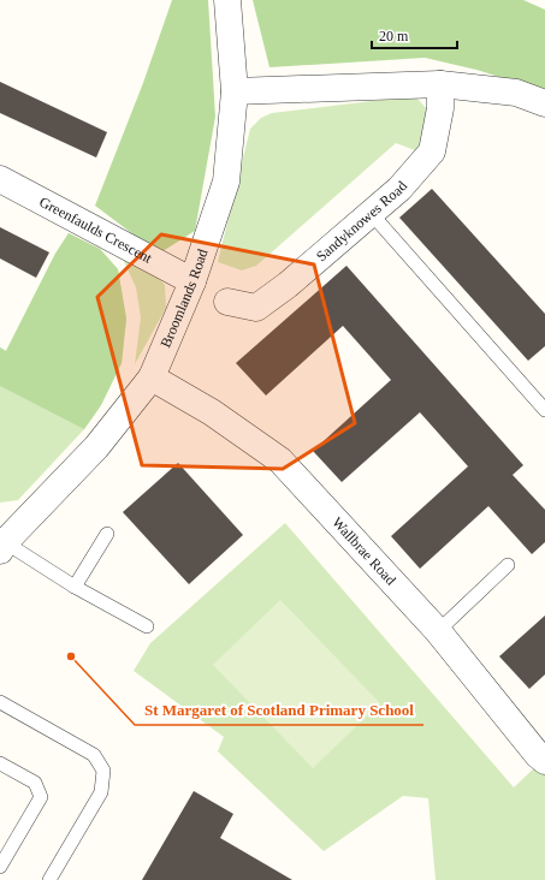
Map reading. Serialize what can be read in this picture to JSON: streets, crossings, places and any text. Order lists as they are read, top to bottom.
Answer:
{
  "streets": {
    "street": [
      "Sandyknowes Road",
      "Greenfaulds Crescent",
      "Broomlands Road",
      "Wallbrae Road"
    ]
  },
  "crossings": [
    ["Greenfaulds Crescent", "Broomlands Road"],
    ["Broomlands Road", "Wallbrae Road"]
  ],
  "places": ["St Margaret of Scotland Primary School"],
  "scale_bar": "20 m"
}
